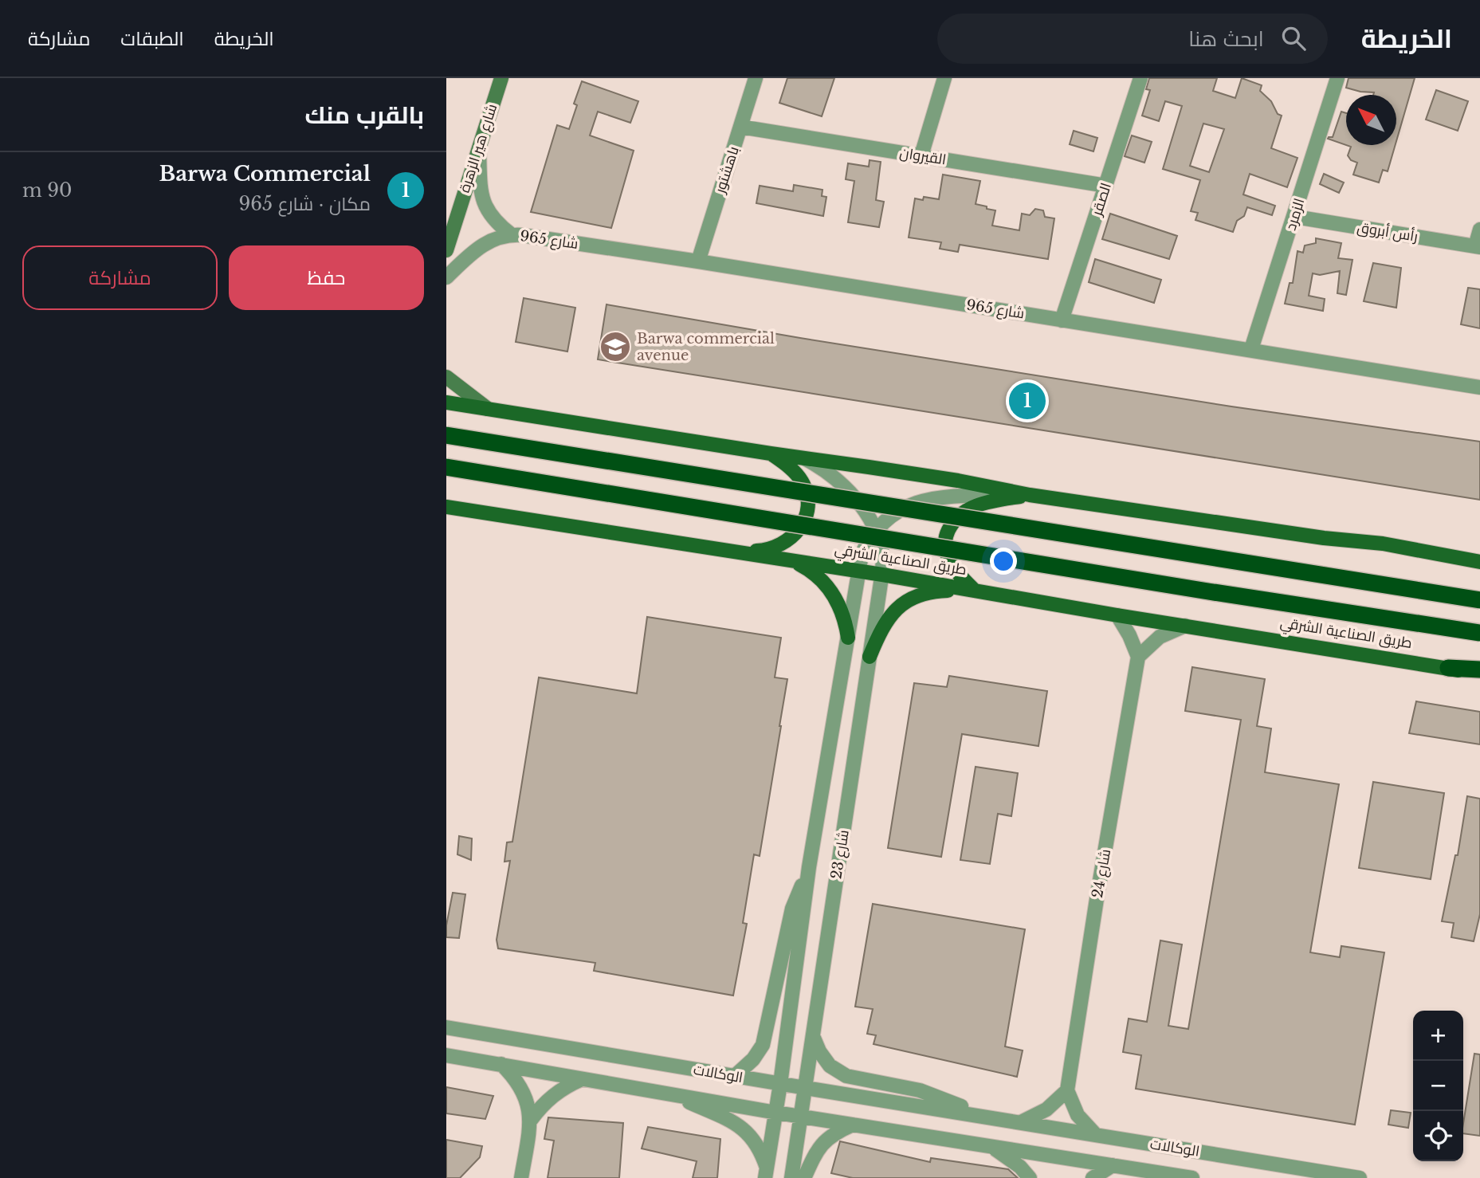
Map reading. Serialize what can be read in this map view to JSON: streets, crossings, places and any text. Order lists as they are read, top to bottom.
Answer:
{
  "streets": {
    "highway": ["طريق الصناعية الشرقي"],
    "street": [
      "شارع هير الزهرة",
      "القيروان",
      "باهشتور",
      "الصقر",
      "الزمرد",
      "رأس أبروق",
      "شارع 965",
      "شارع 23",
      "شارع 24",
      "الوكالات"
    ]
  },
  "crossings": [
    ["شارع هير الزهرة", "شارع 965"],
    ["القيروان", "باهشتور"],
    ["القيروان", "الصقر"],
    ["باهشتور", "شارع 965"],
    ["الصقر", "شارع 965"],
    ["الزمرد", "رأس أبروق"],
    ["الزمرد", "شارع 965"],
    ["طريق الصناعية الشرقي", "شارع 23"],
    ["شارع 23", "الوكالات"]
  ],
  "places": {
    "school or university": ["Barwa commercial avenue"]
  },
  "north": "top left",
  "page": {
    "header": "الخريطة",
    "search": "ابحث هنا",
    "nav": ["الخريطة", "الطبقات", "مشاركة"],
    "heading": "بالقرب منك",
    "list": [
      {
        "mark": "1",
        "name": "Barwa Commercial",
        "note": "مكان · شارع 965",
        "value": "90 m"
      }
    ],
    "buttons": ["حفظ", "مشاركة"],
    "pins": "1",
    "map_buttons": ["+", "−"]
  }
}
